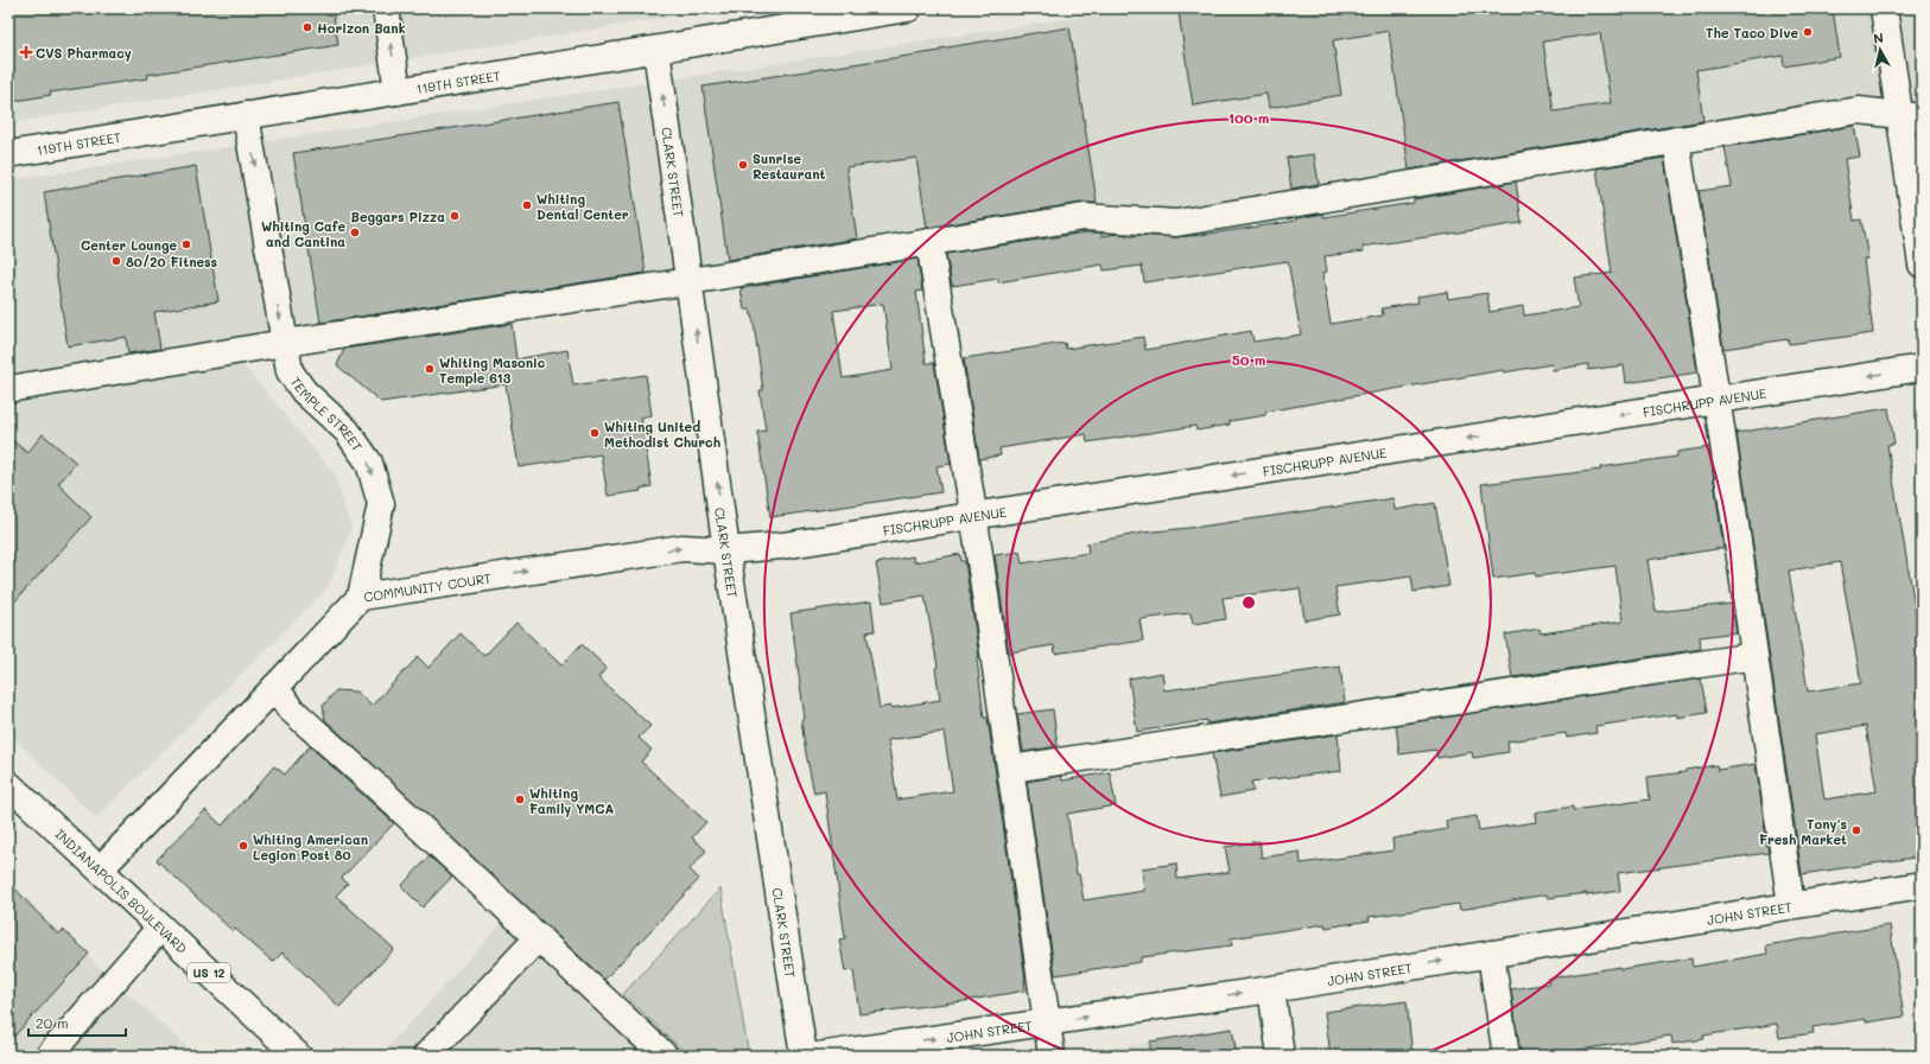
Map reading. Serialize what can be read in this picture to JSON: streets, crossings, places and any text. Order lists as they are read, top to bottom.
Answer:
{
  "streets": {
    "street": [
      "119TH STREET",
      "CLARK STREET",
      "FISCHRUPP AVENUE",
      "TEMPLE STREET",
      "COMMUNITY COURT",
      "INDIANAPOLIS BOULEVARD",
      "JOHN STREET",
      "US 12"
    ]
  },
  "crossings": [
    ["119TH STREET", "CLARK STREET"],
    ["119TH STREET", "TEMPLE STREET"],
    ["CLARK STREET", "FISCHRUPP AVENUE"],
    ["CLARK STREET", "COMMUNITY COURT"],
    ["FISCHRUPP AVENUE", "COMMUNITY COURT"],
    ["TEMPLE STREET", "COMMUNITY COURT"],
    ["COMMUNITY COURT", "INDIANAPOLIS BOULEVARD"]
  ],
  "one_way": [
    "CLARK STREET",
    "FISCHRUPP AVENUE",
    "TEMPLE STREET",
    "COMMUNITY COURT",
    "JOHN STREET"
  ],
  "places": {
    "other": [
      "Horizon Bank",
      "The Taco Dive",
      "Sunrise Restaurant",
      "Whiting Dental Center",
      "Beggars Pizza",
      "Whiting Cafe and Cantina",
      "Center Lounge",
      "80/20 Fitness",
      "Whiting Masonic Temple 613",
      "Whiting United Methodist Church",
      "Whiting Family YMCA",
      "Tony's Fresh Market",
      "Whiting American Legion Post 80"
    ],
    "health": ["CVS Pharmacy"]
  },
  "scale_bar": "20 m",
  "north": "top",
  "rings": ["100 m", "50 m"]
}
